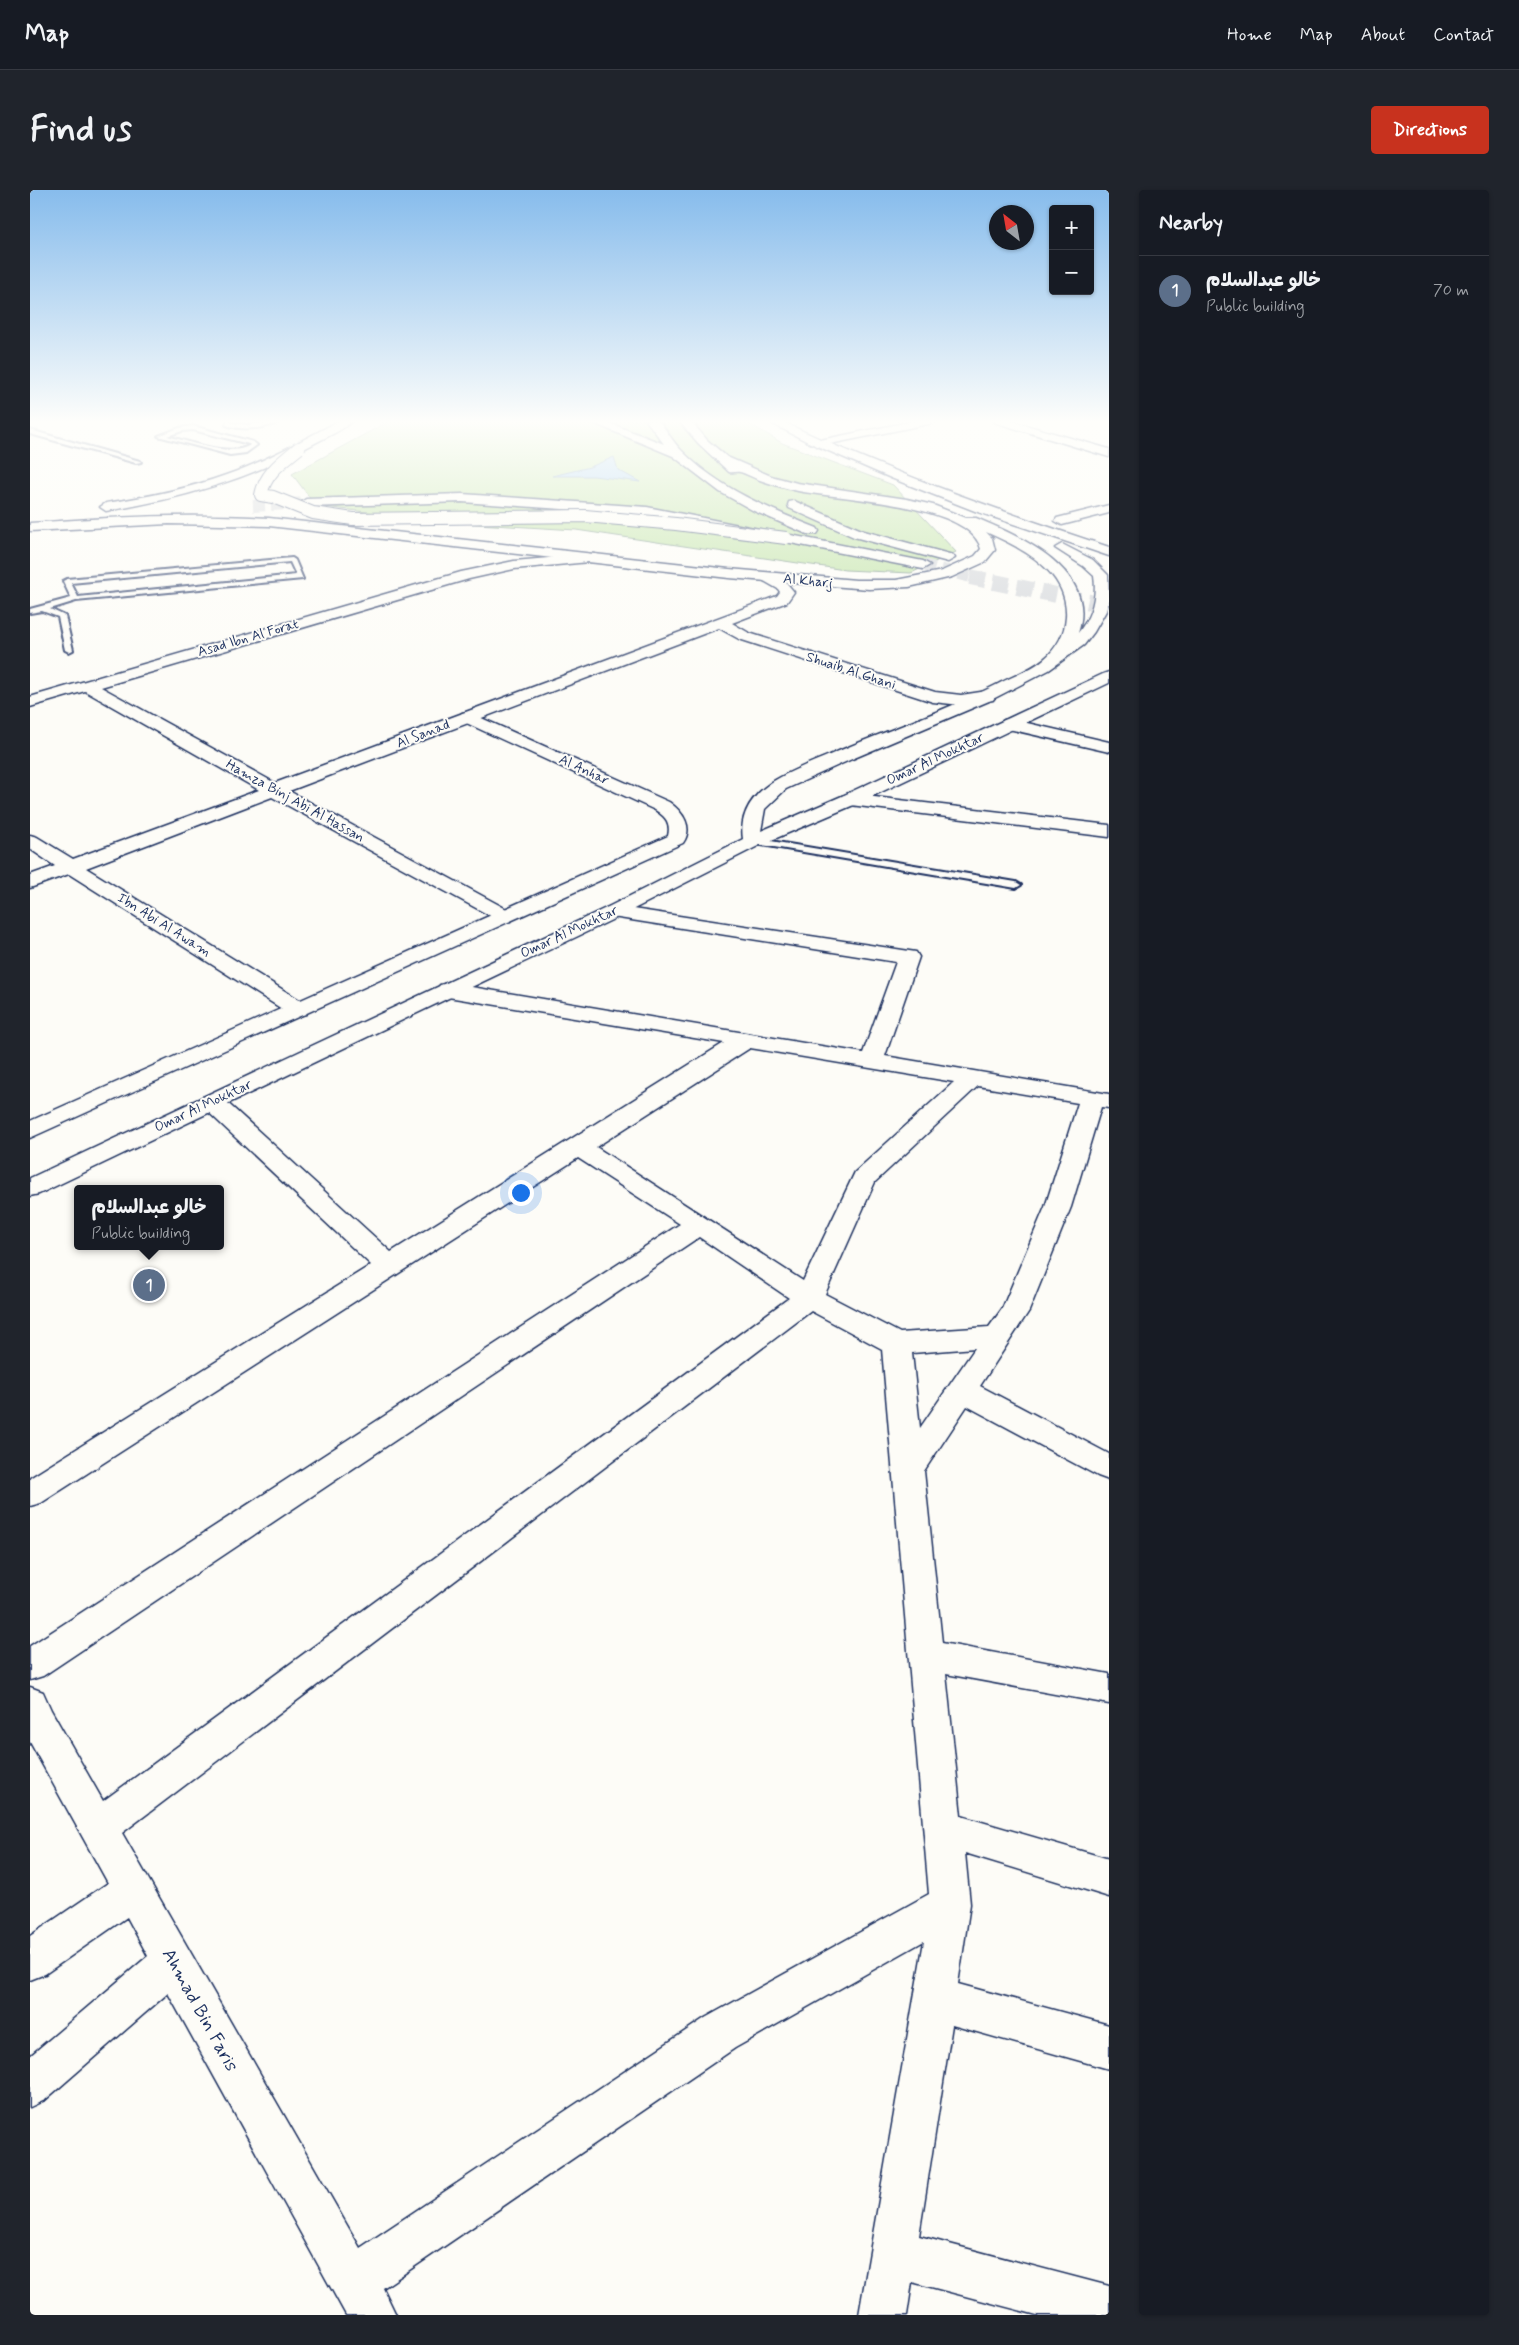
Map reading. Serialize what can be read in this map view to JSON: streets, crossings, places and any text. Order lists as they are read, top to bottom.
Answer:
{
  "streets": {
    "street": [
      "Al Kharj",
      "Asad Ibn Al Forat",
      "Shuaib Al Ghani",
      "Al Sanad",
      "Omar Al Mokhtar",
      "Al Anhar",
      "Hamza Binj Abi Al Hassan",
      "Ibn Abi Al Awam",
      "Ahmad Bin Faris"
    ]
  },
  "crossings": [
    ["Al Kharj", "Asad Ibn Al Forat"],
    ["Al Kharj", "Al Sanad"],
    ["Asad Ibn Al Forat", "Hamza Binj Abi Al Hassan"],
    ["Shuaib Al Ghani", "Al Sanad"],
    ["Al Sanad", "Al Anhar"],
    ["Al Sanad", "Hamza Binj Abi Al Hassan"],
    ["Al Sanad", "Ibn Abi Al Awam"],
    ["Al Anhar", "Hamza Binj Abi Al Hassan"]
  ],
  "north": "top left",
  "page": {
    "header": "Map",
    "nav": [
      "Home",
      "Map",
      "About",
      "Contact"
    ],
    "buttons": "Directions",
    "title": "Find us",
    "heading": "Nearby",
    "map_buttons": ["+", "−"],
    "list": [
      {
        "mark": "1",
        "name": "خالو عبدالسلام",
        "note": "Public building",
        "value": "70 m"
      }
    ],
    "popup": ["خالو عبدالسلام", "Public building"],
    "pins": "1"
  }
}
